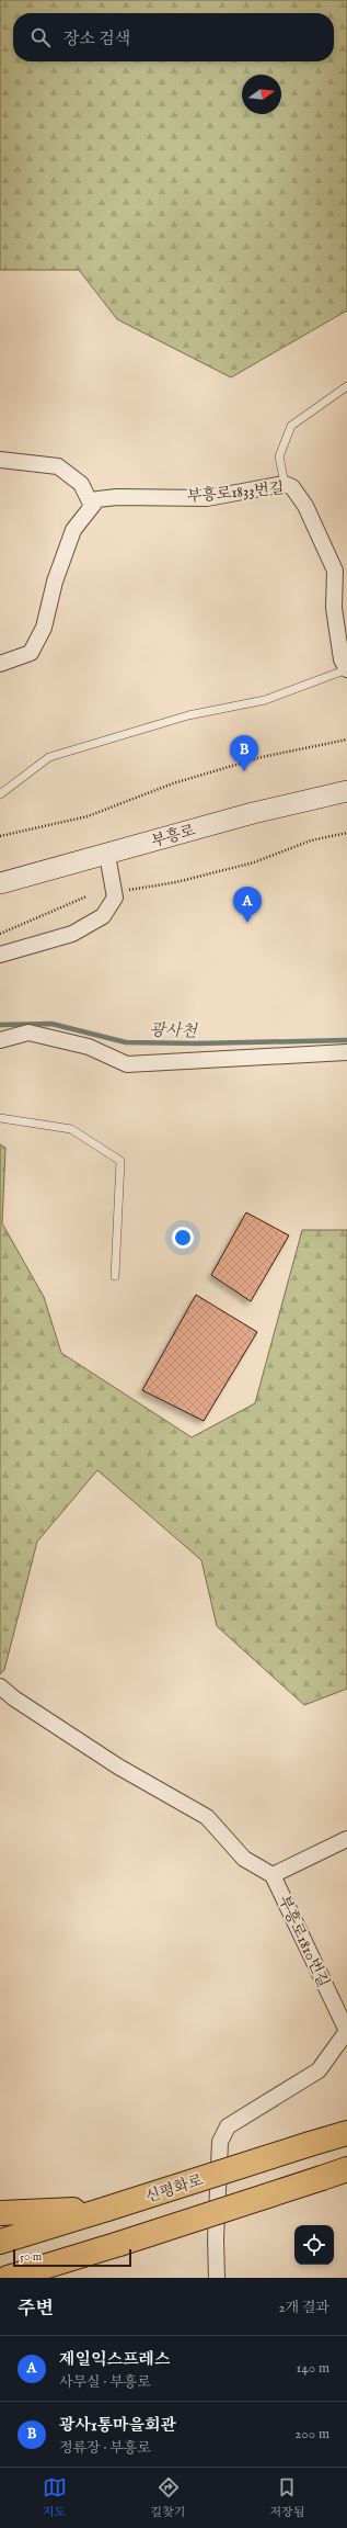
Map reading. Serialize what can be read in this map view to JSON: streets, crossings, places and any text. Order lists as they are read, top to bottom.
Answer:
{
  "streets": {
    "highway": ["신평화로"],
    "main road": ["부흥로"],
    "street": ["부흥로1833번길", "부흥로1810번길"]
  },
  "water": ["광사천"],
  "scale_bar": "50 m",
  "north": "right",
  "page": {
    "search": "장소 검색",
    "pins": ["B", "A"],
    "scale": "50 m",
    "heading": ["주변", "2개 결과"],
    "list": [
      {
        "mark": "A",
        "name": "제일익스프레스",
        "note": "사무실 · 부흥로",
        "value": "140 m"
      },
      {
        "mark": "B",
        "name": "광사1통마을회관",
        "note": "정류장 · 부흥로",
        "value": "200 m"
      }
    ],
    "nav": ["지도", "길찾기", "저장됨"]
  }
}
